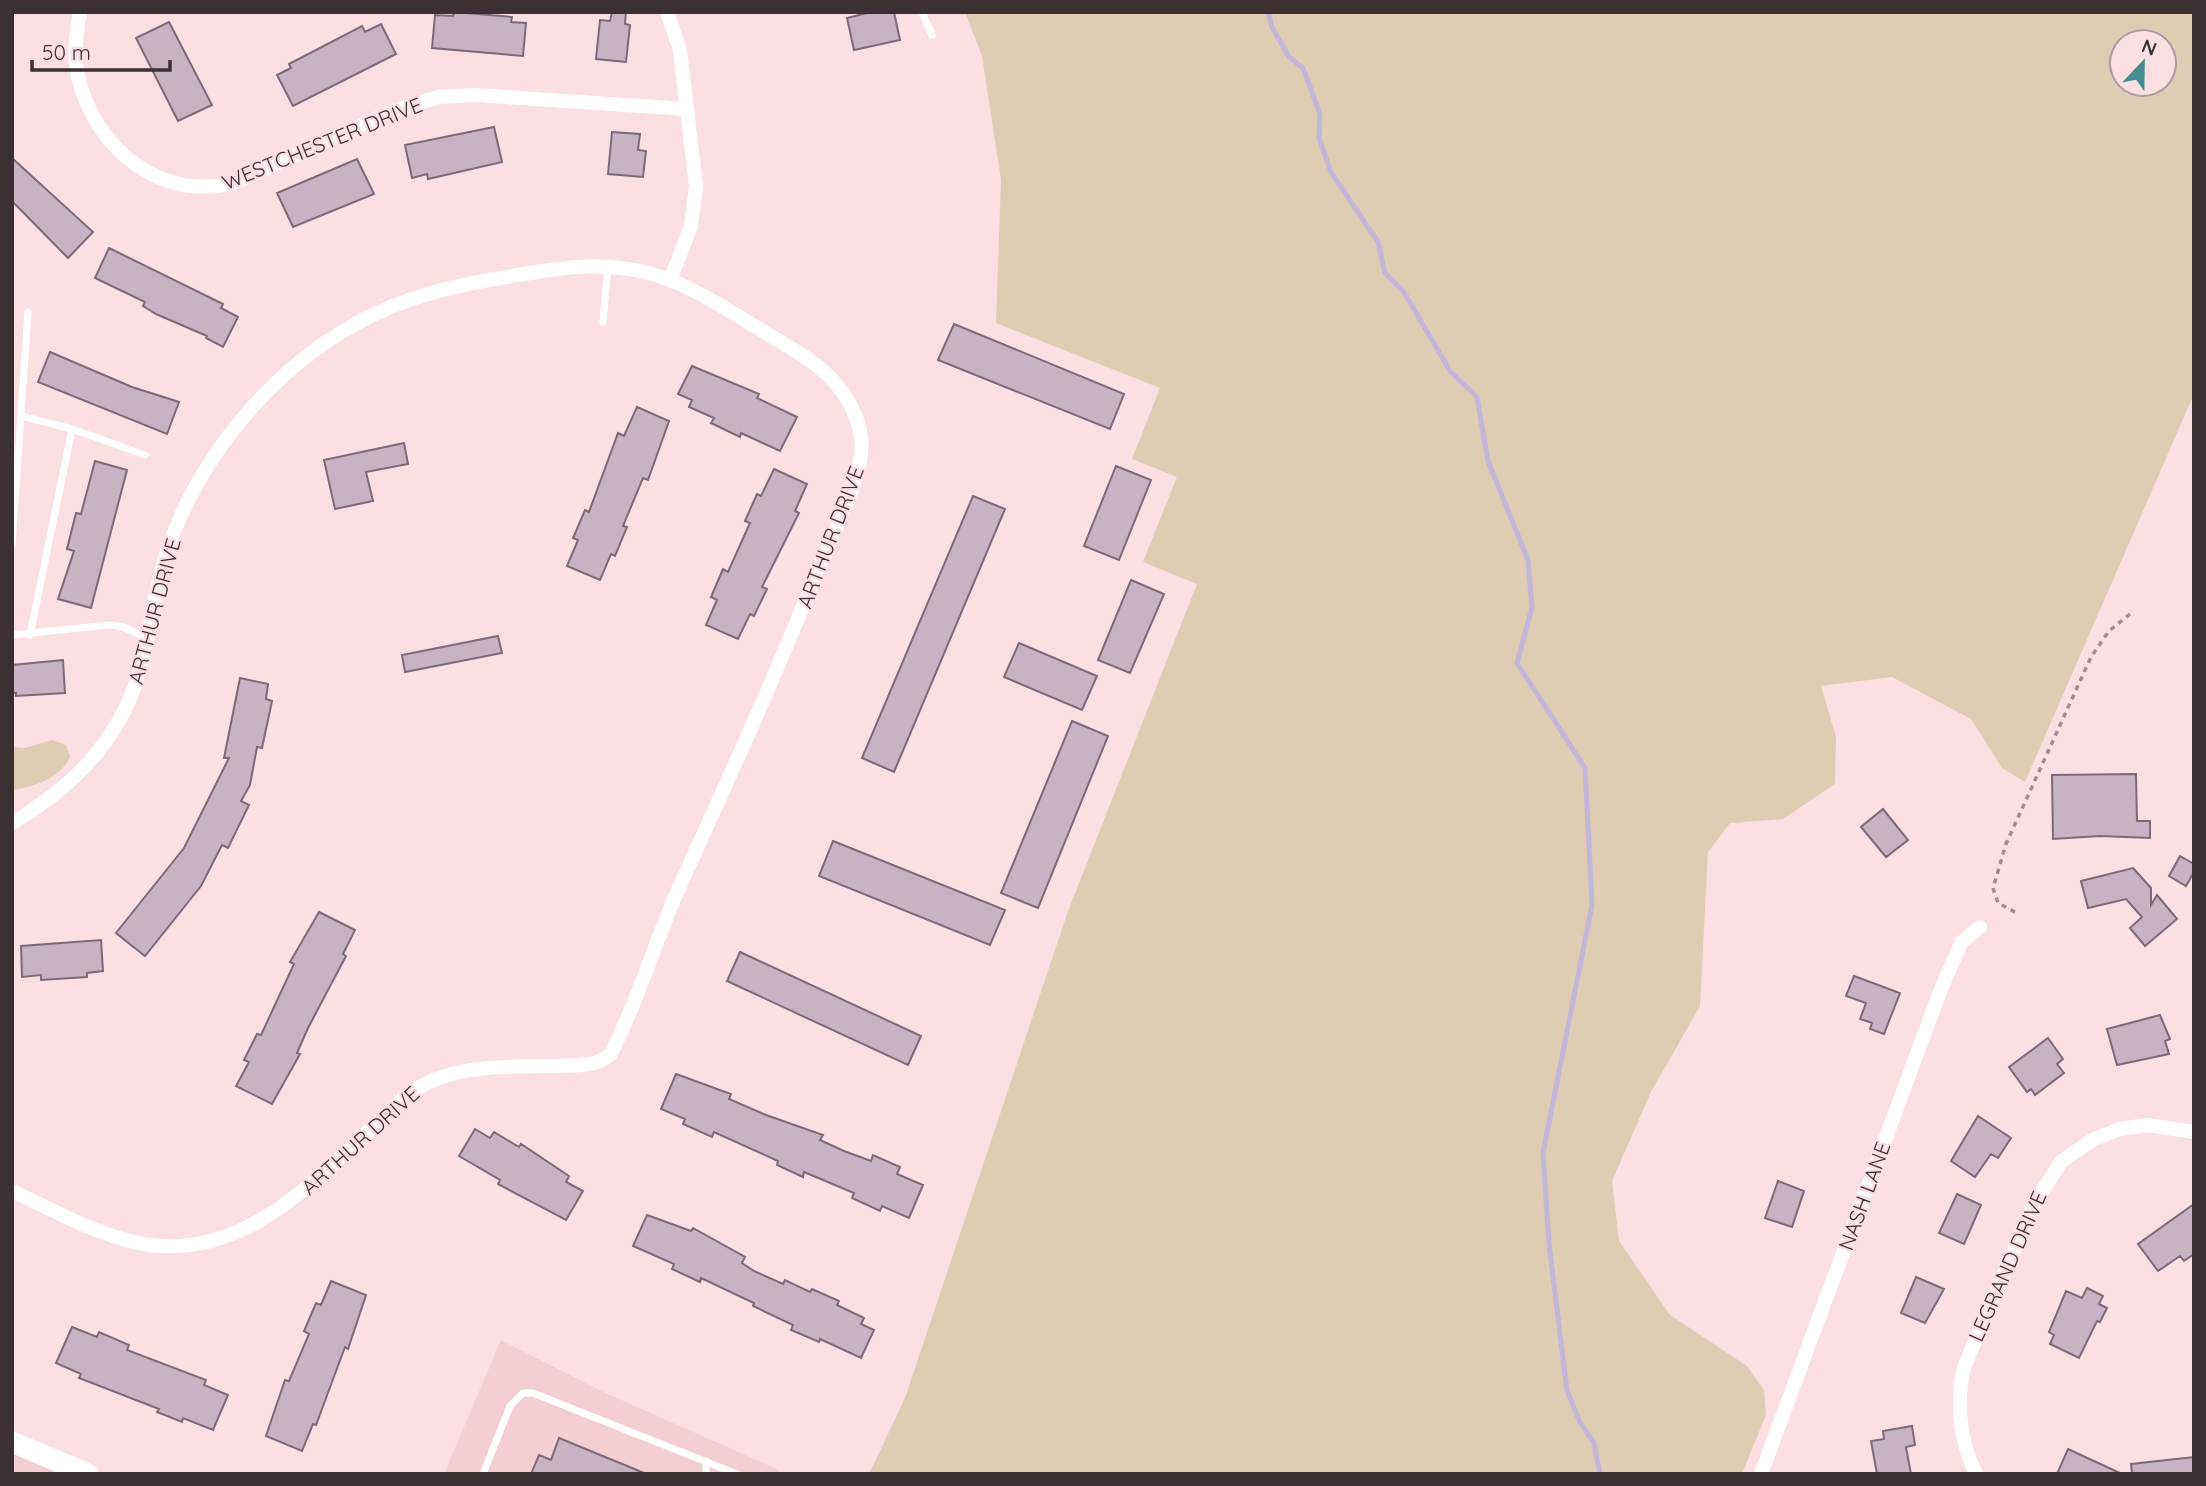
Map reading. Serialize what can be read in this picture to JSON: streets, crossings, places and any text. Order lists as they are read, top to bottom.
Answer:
{
  "streets": {
    "street": [
      "WESTCHESTER DRIVE",
      "ARTHUR DRIVE",
      "NASH LANE",
      "LEGRAND DRIVE"
    ]
  },
  "scale_bar": "50 m",
  "north": "top"
}
